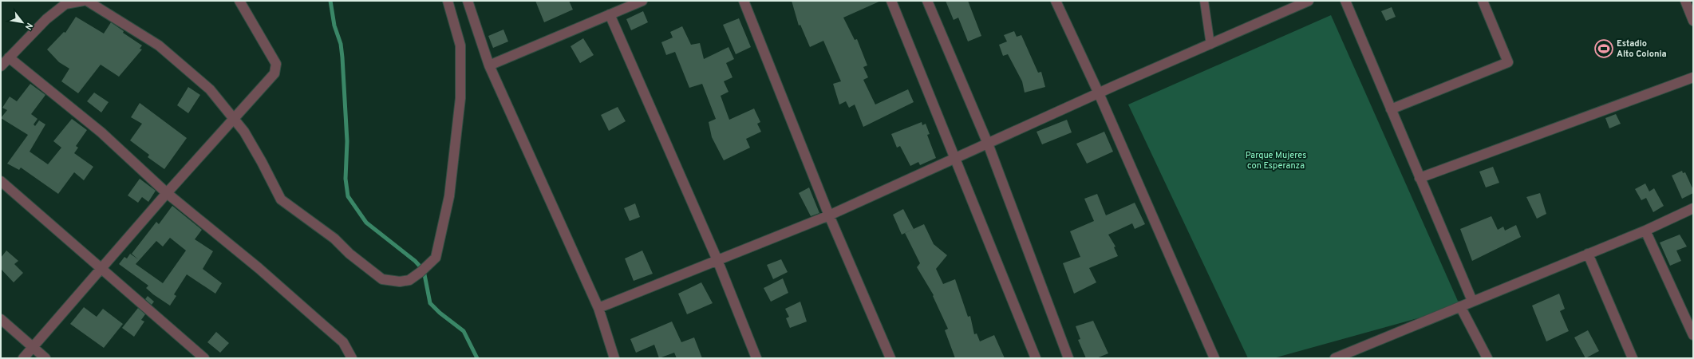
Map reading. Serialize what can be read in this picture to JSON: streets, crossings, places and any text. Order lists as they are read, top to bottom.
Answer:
{
  "parks": ["Parque Mujeres con Esperanza"],
  "places": {
    "sports": ["Estadio Alto Colonia"]
  },
  "north": "bottom right"
}
